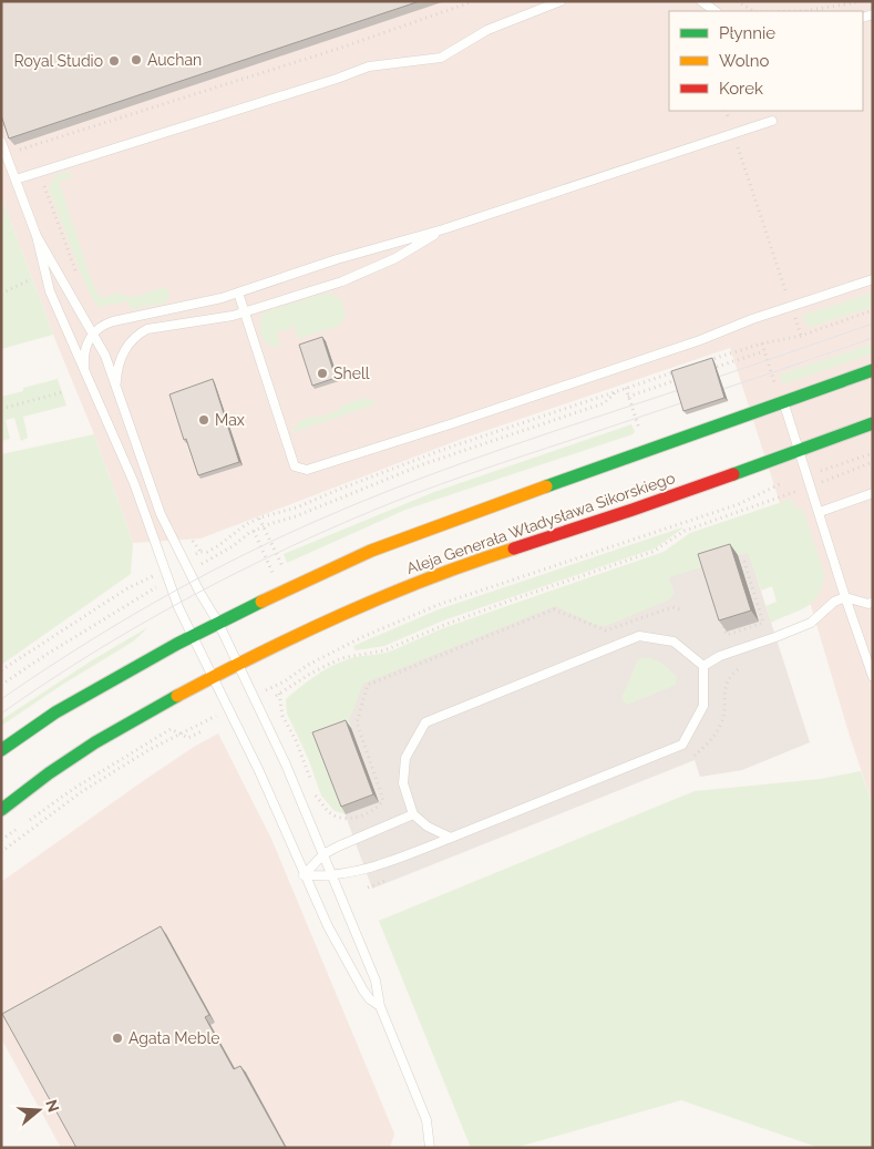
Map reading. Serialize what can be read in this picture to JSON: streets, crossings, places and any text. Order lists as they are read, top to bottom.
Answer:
{
  "streets": {
    "main road": ["Aleja Generała Władysława Sikorskiego"]
  },
  "places": [
    "Auchan",
    "Royal Studio",
    "Shell",
    "Max",
    "Agata Meble"
  ],
  "legend": ["Płynnie", "Wolno", "Korek"],
  "north": "right"
}
